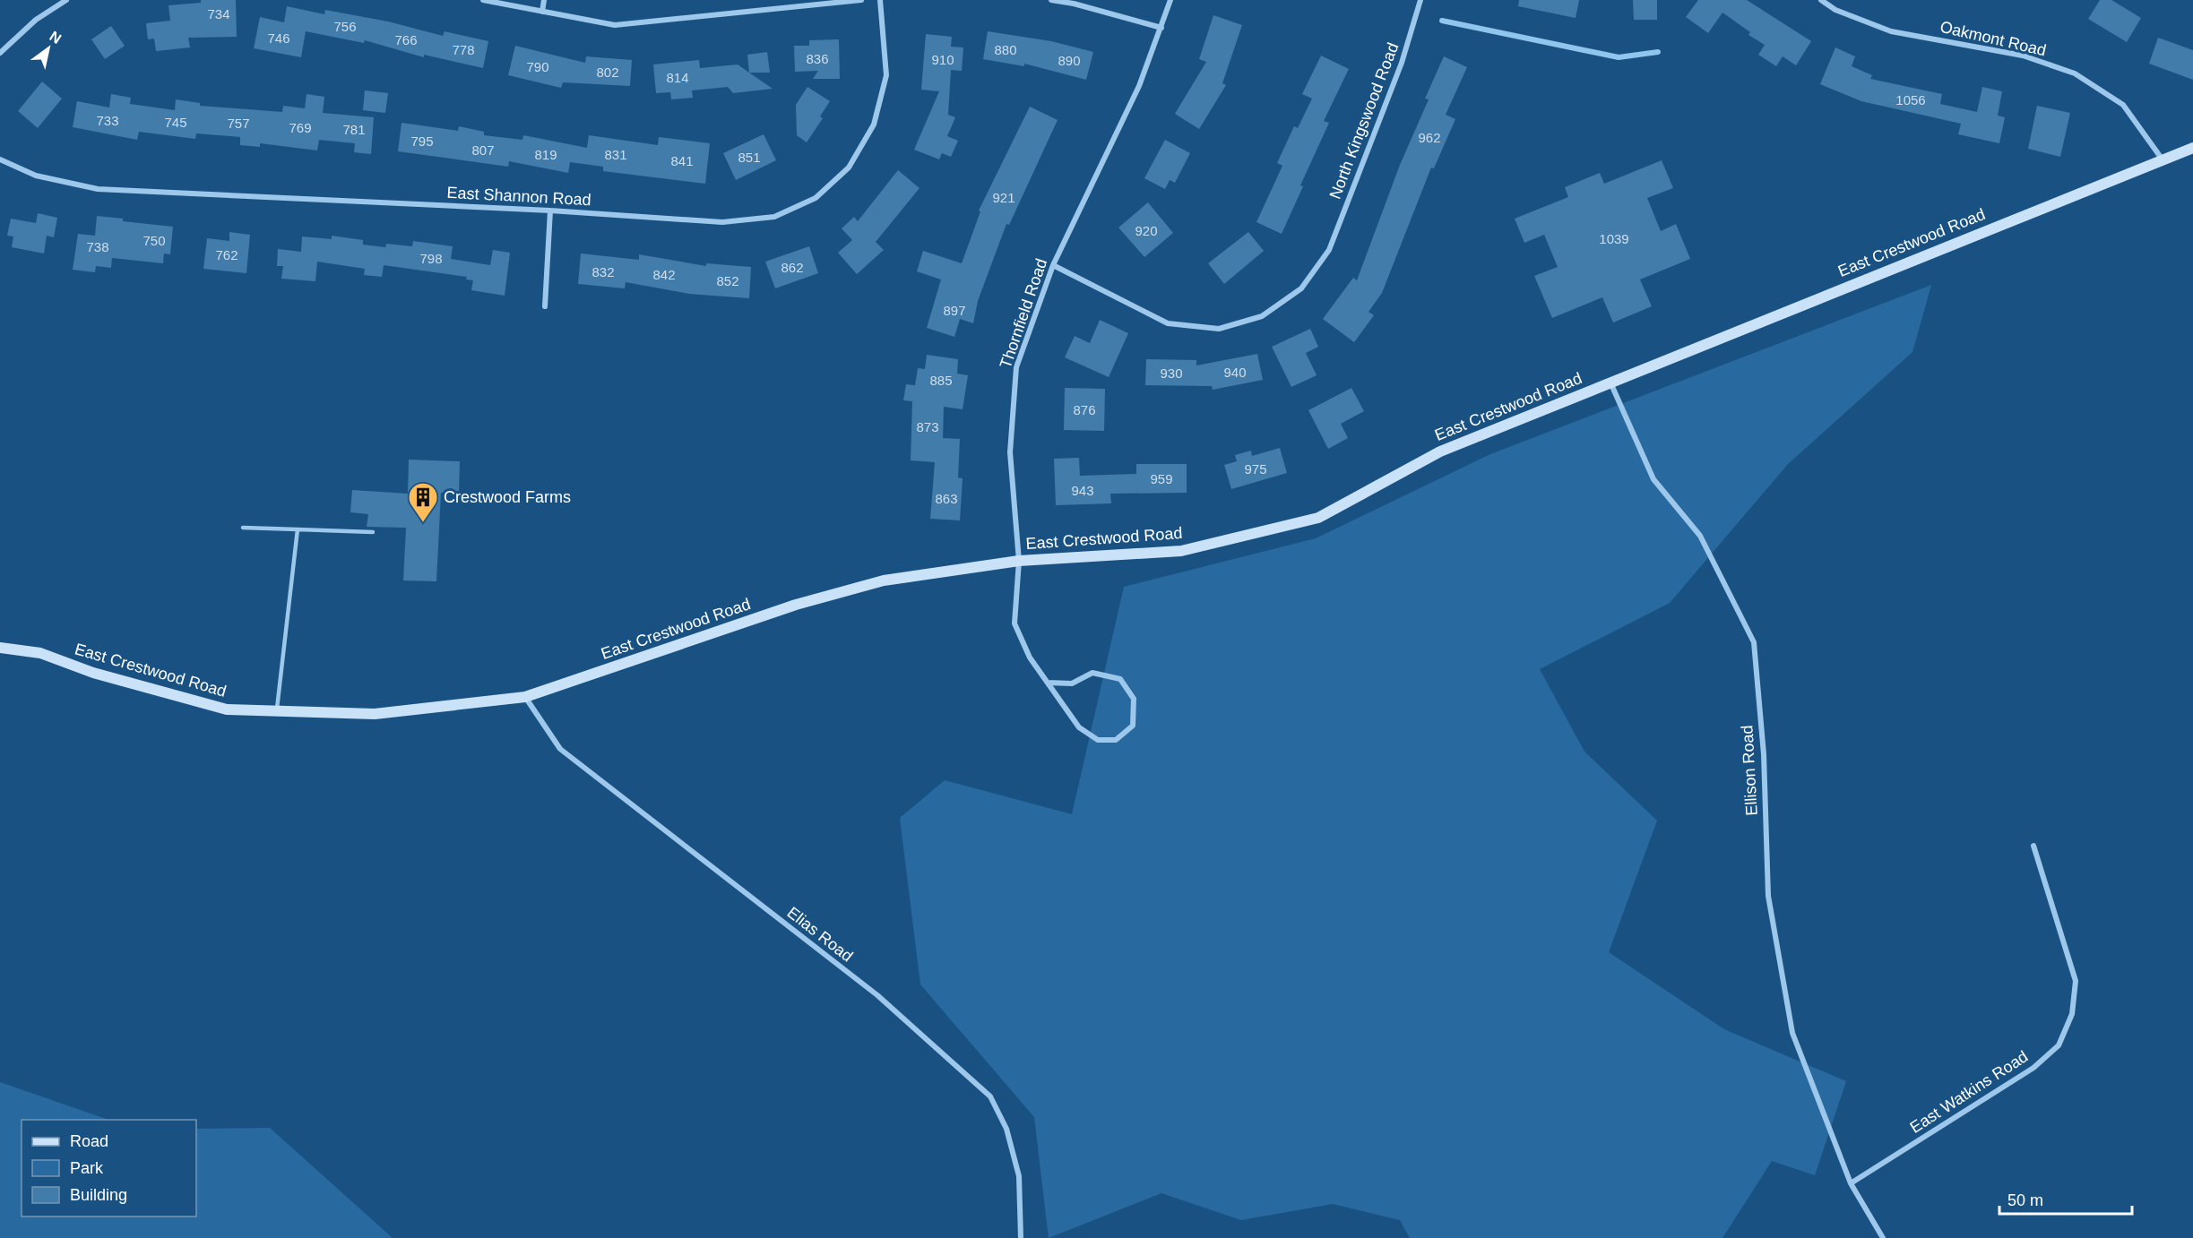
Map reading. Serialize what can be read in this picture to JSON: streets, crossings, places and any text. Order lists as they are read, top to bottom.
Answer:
{
  "streets": {
    "street": [
      "Oakmont Road",
      "North Kingswood Road",
      "East Shannon Road",
      "East Crestwood Road",
      "Thornfield Road",
      "Ellison Road",
      "Elias Road",
      "East Watkins Road"
    ]
  },
  "crossings": [
    ["Oakmont Road", "East Crestwood Road"],
    ["North Kingswood Road", "Thornfield Road"],
    ["East Crestwood Road", "Thornfield Road"],
    ["East Crestwood Road", "Ellison Road"],
    ["East Crestwood Road", "Elias Road"],
    ["Ellison Road", "East Watkins Road"]
  ],
  "places": {
    "building": ["Crestwood Farms"]
  },
  "house_numbers": [
    "734",
    "756",
    "746",
    "766",
    "778",
    "880",
    "836",
    "910",
    "890",
    "790",
    "802",
    "814",
    "1056",
    "733",
    "745",
    "757",
    "769",
    "781",
    "962",
    "795",
    "807",
    "819",
    "831",
    "851",
    "841",
    "921",
    "920",
    "1039",
    "750",
    "738",
    "762",
    "798",
    "862",
    "832",
    "842",
    "852",
    "897",
    "940",
    "930",
    "885",
    "876",
    "873",
    "975",
    "959",
    "943",
    "863"
  ],
  "legend": ["Road", "Park", "Building"],
  "scale_bar": "50 m",
  "north": "top right"
}
